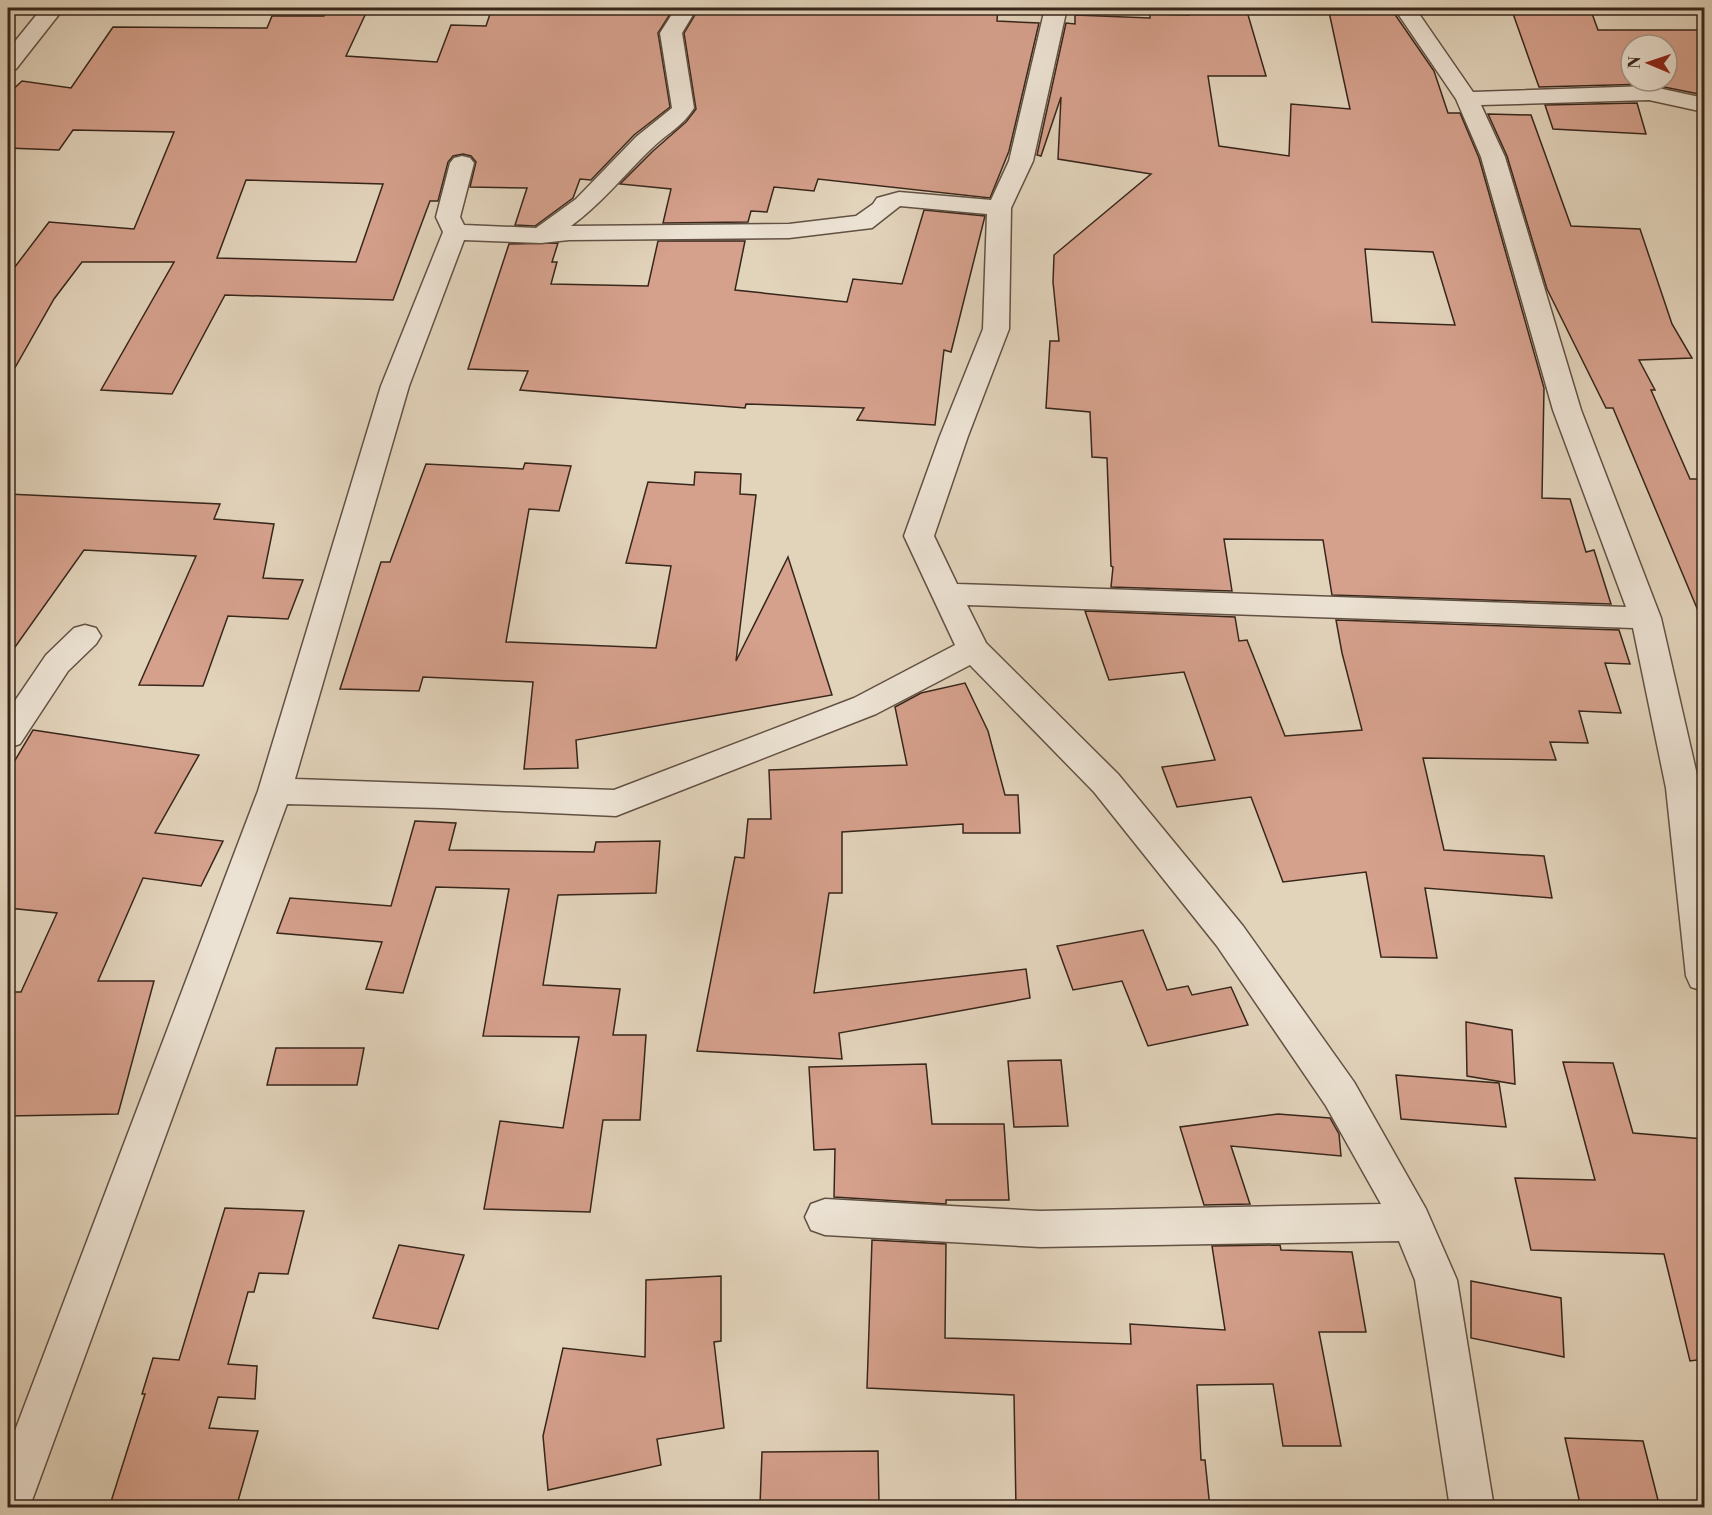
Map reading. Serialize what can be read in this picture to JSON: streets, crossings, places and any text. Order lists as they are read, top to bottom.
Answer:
{
  "north": "left"
}
